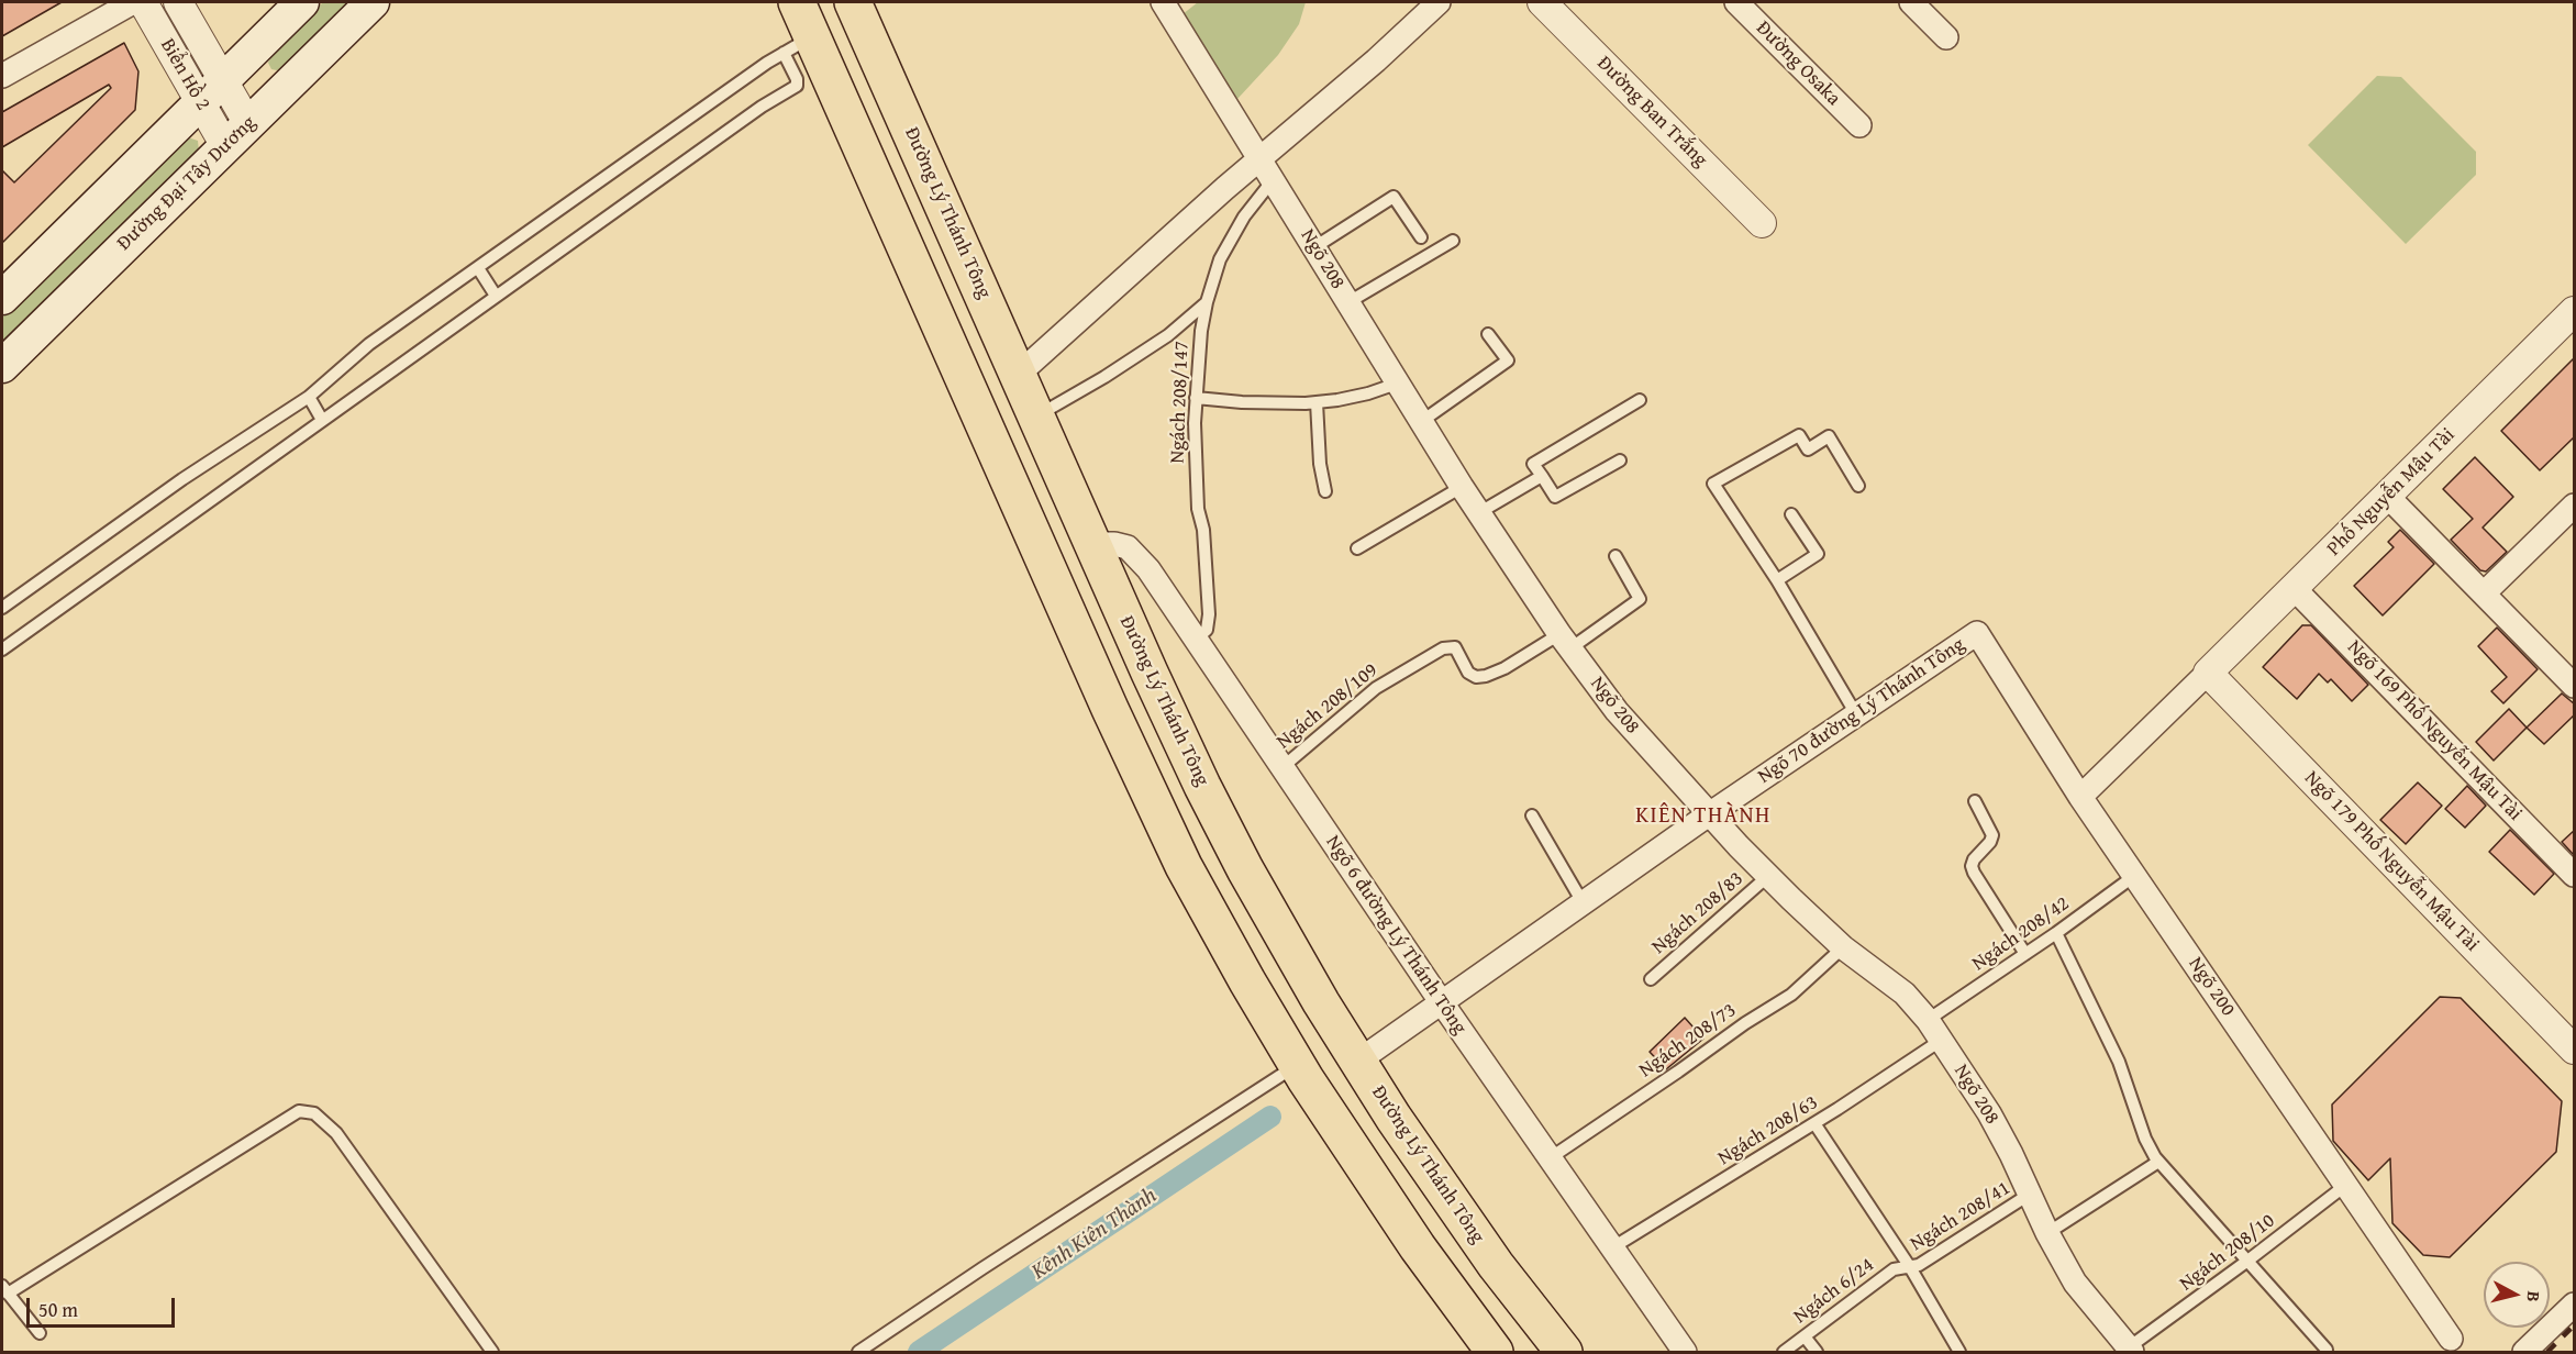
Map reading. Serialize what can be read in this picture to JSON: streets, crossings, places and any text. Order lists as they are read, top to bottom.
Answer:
{
  "streets": {
    "main road": ["Đường Đại Tây Dương", "Đường Lý Thánh Tông"],
    "street": [
      "Đường Osaka",
      "Biển Hồ 2",
      "Đường Ban Trắng",
      "Ngõ 208",
      "Phố Nguyễn Mậu Tài",
      "Ngõ 70 đường Lý Thánh Tông",
      "Ngõ 169 Phố Nguyễn Mậu Tài",
      "Ngõ 179 Phố Nguyễn Mậu Tài",
      "Ngõ 6 đường Lý Thánh Tông",
      "Ngõ 200"
    ],
    "lane": [
      "Ngách 208/147",
      "Ngách 208/109",
      "Ngách 208/83",
      "Ngách 208/42",
      "Ngách 208/73",
      "Ngách 208/63",
      "Ngách 208/41",
      "Ngách 208/10",
      "Ngách 6/24"
    ]
  },
  "crossings": [
    ["Biển Hồ 2", "Đường Đại Tây Dương"],
    ["Đường Lý Thánh Tông", "Ngõ 70 đường Lý Thánh Tông"],
    ["Đường Lý Thánh Tông", "Ngõ 6 đường Lý Thánh Tông"],
    ["Ngõ 208", "Ngách 208/147"],
    ["Ngõ 208", "Ngách 208/109"],
    ["Ngõ 208", "Ngõ 70 đường Lý Thánh Tông"],
    ["Ngõ 208", "Ngách 208/83"],
    ["Ngõ 208", "Ngách 208/42"],
    ["Ngõ 208", "Ngách 208/73"],
    ["Ngõ 208", "Ngách 208/63"],
    ["Ngõ 208", "Ngách 208/41"],
    ["Ngõ 208", "Ngách 208/10"],
    ["Ngách 208/147", "Ngõ 6 đường Lý Thánh Tông"],
    ["Phố Nguyễn Mậu Tài", "Ngõ 169 Phố Nguyễn Mậu Tài"],
    ["Phố Nguyễn Mậu Tài", "Ngõ 179 Phố Nguyễn Mậu Tài"],
    ["Ngách 208/109", "Ngõ 6 đường Lý Thánh Tông"],
    ["Ngõ 70 đường Lý Thánh Tông", "Ngõ 6 đường Lý Thánh Tông"],
    ["Ngõ 70 đường Lý Thánh Tông", "Ngõ 200"],
    ["Ngách 208/42", "Ngõ 200"],
    ["Ngõ 6 đường Lý Thánh Tông", "Ngách 208/73"],
    ["Ngõ 6 đường Lý Thánh Tông", "Ngách 208/63"],
    ["Ngõ 200", "Ngách 208/10"],
    ["Ngách 208/41", "Ngách 6/24"]
  ],
  "districts": ["KIÊN THÀNH"],
  "water": ["Kênh Kiên Thành"],
  "scale_bar": "50 m",
  "north": "right"
}
